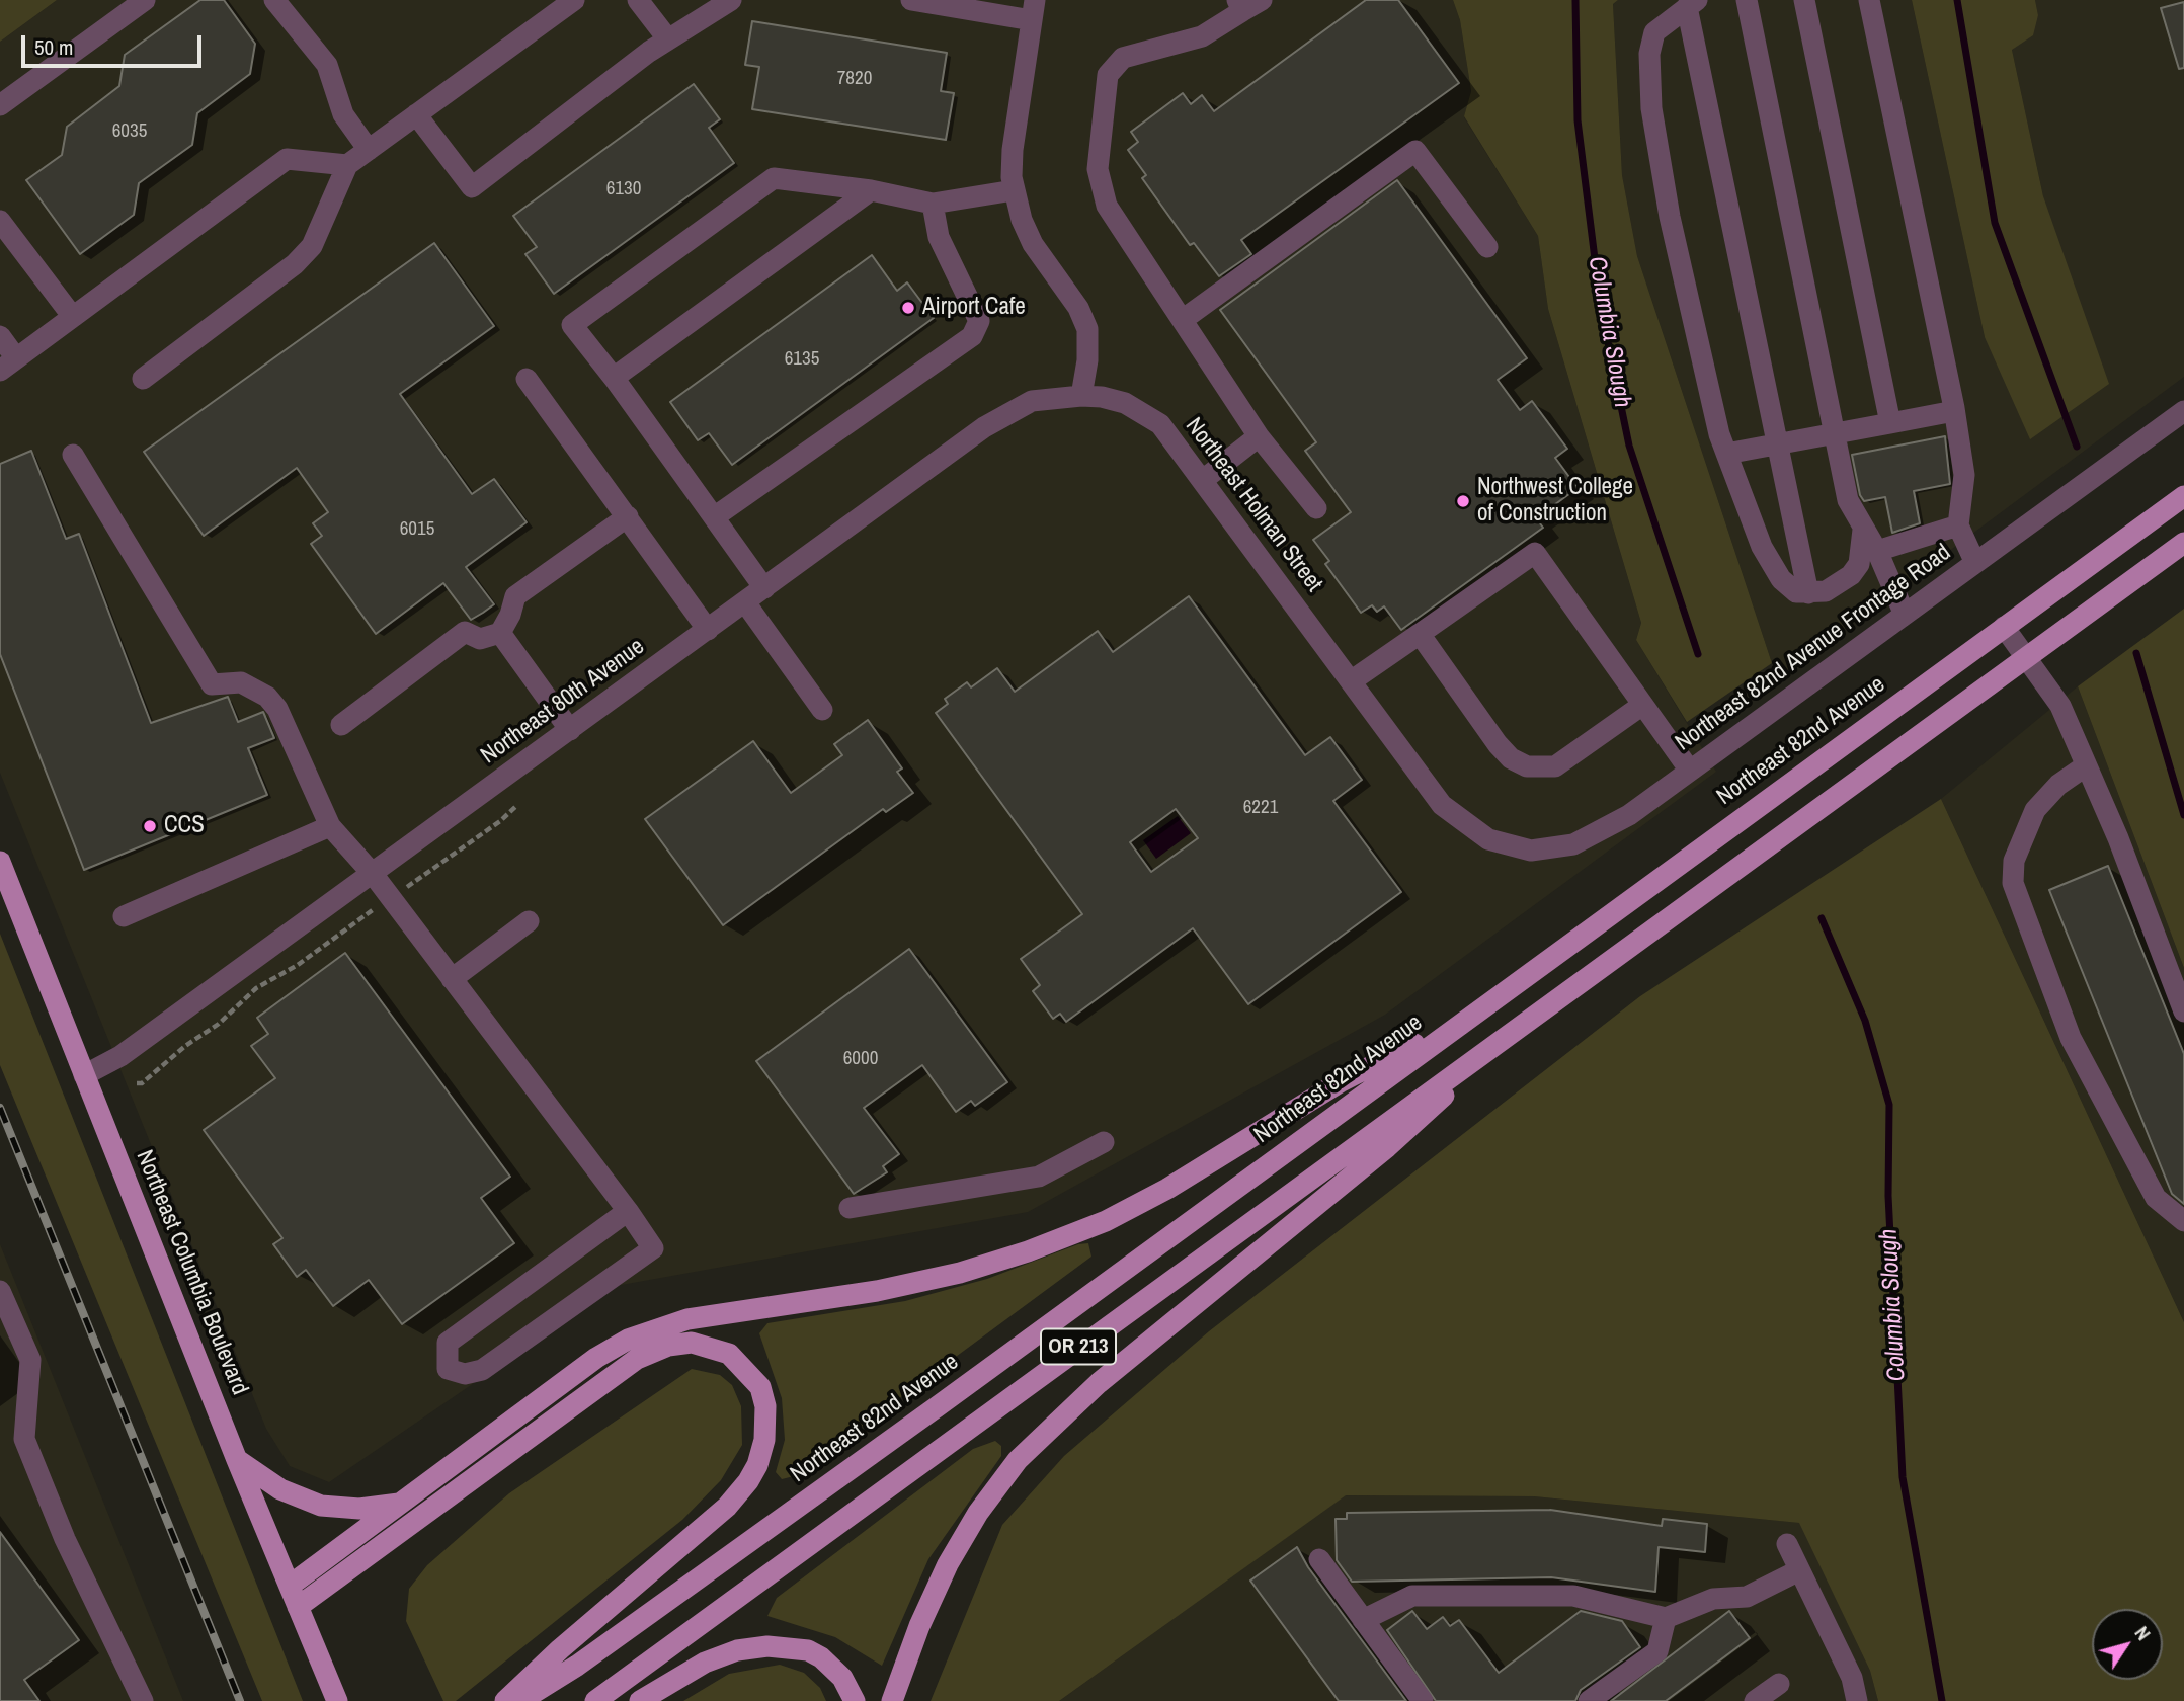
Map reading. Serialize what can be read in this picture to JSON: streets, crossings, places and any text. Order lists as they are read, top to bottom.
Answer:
{
  "streets": {
    "main road": ["Northeast 82nd Avenue", "Northeast Columbia Boulevard", "OR 213"],
    "street": ["Northeast Holman Street", "Northeast 82nd Avenue Frontage Road", "Northeast 80th Avenue"]
  },
  "crossings": [
    ["Northeast Holman Street", "Northeast 82nd Avenue Frontage Road"],
    ["Northeast Holman Street", "Northeast 80th Avenue"],
    ["Northeast 80th Avenue", "Northeast Columbia Boulevard"]
  ],
  "water": ["Columbia Slough"],
  "places": ["Airport Cafe", "Northwest College of Construction", "CCS"],
  "house_numbers": [
    "7820",
    "6035",
    "6130",
    "6135",
    "6015",
    "6221",
    "6000"
  ],
  "scale_bar": "50 m",
  "north": "top right"
}
